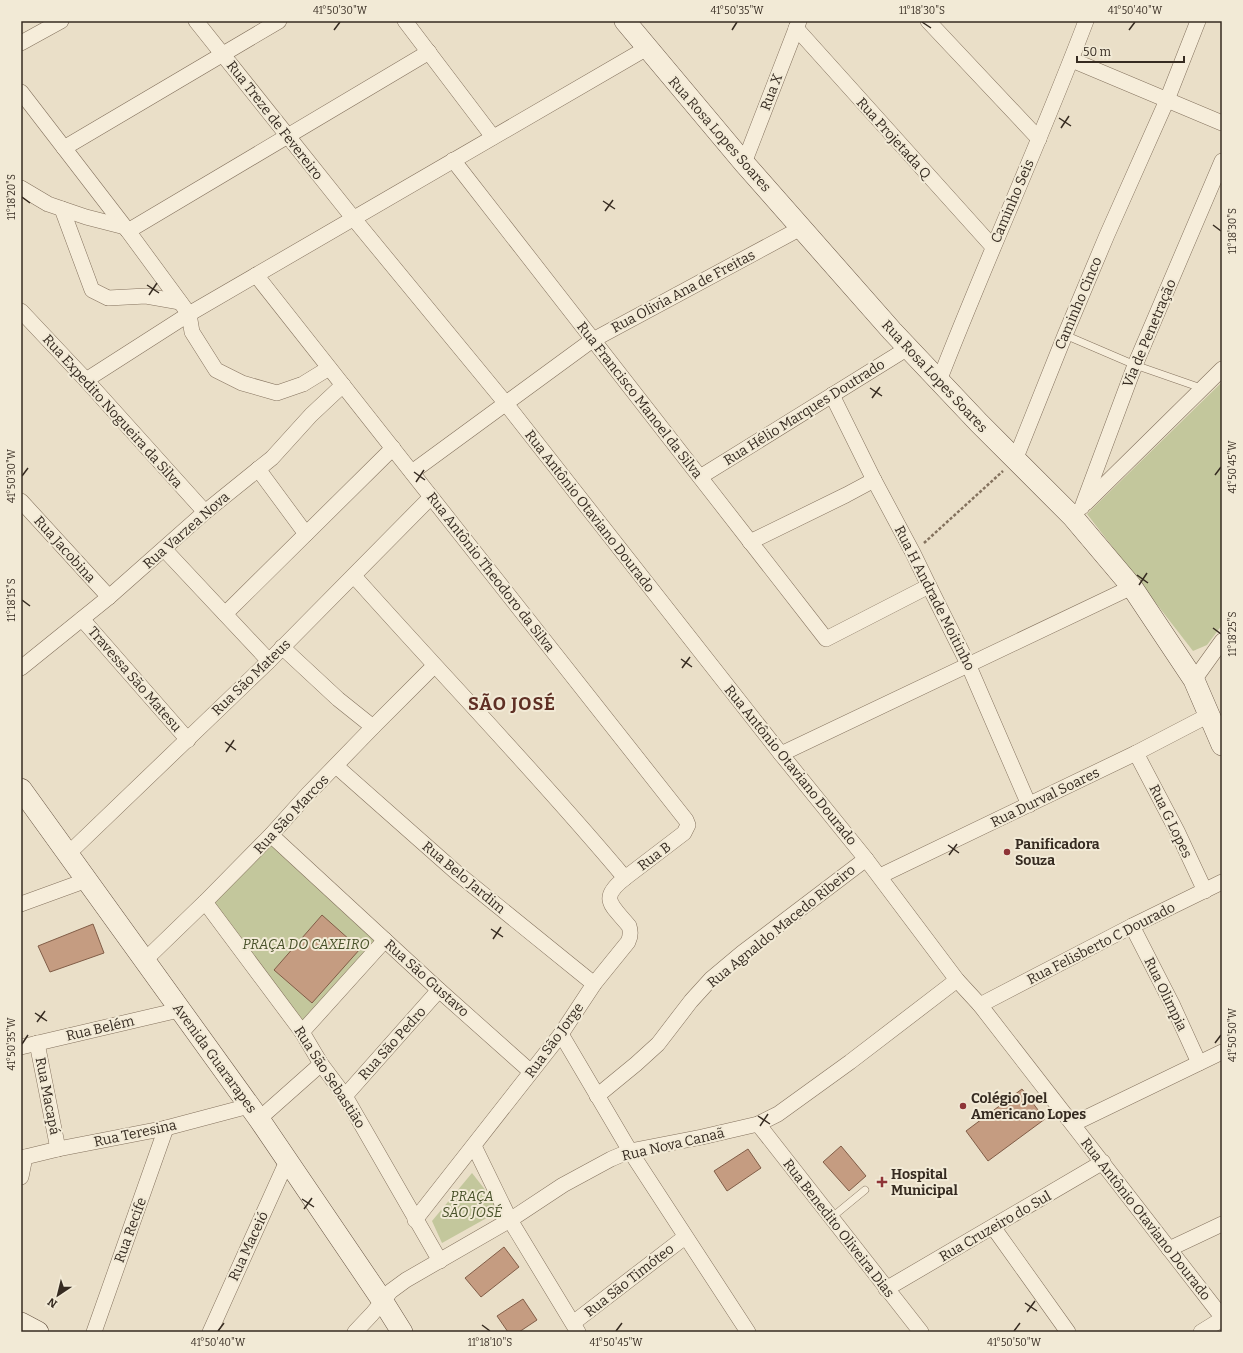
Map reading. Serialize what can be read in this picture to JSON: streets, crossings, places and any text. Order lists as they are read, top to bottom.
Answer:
{
  "streets": {
    "street": [
      "Rua X",
      "Rua Treze de Fevereiro",
      "Rua Rosa Lopes Soares",
      "Rua Projetada Q",
      "Caminho Seis",
      "Rua Olivia Ana de Freitas",
      "Caminho Cinco",
      "Via de Penetração",
      "Rua Francisco Manoel da Silva",
      "Rua Expedito Nogueira da Silva",
      "Rua Hélio Marques Doutrado",
      "Rua Antônio Otaviano Dourado",
      "Rua Varzea Nova",
      "Rua Jacobina",
      "Rua Antônio Theodoro da Silva",
      "Rua H Andrade Moitinho",
      "Rua São Mateus",
      "Travessa São Matesu",
      "Rua Durval Soares",
      "Rua São Marcos",
      "Rua G Lopes",
      "Rua B",
      "Rua Belo Jardim",
      "Rua Agnaldo Macedo Ribeiro",
      "Rua Felisberto C Dourado",
      "Rua São Gustavo",
      "Rua Olimpia",
      "Rua Belém",
      "Rua São Jorge",
      "Rua São Pedro",
      "Avenida Guararapes",
      "Rua São Sebastião",
      "Rua Macapá",
      "Rua Teresina",
      "Rua Nova Canaã",
      "Rua Cruzeiro do Sul",
      "Rua Benedito Oliveira Dias",
      "Rua Recife",
      "Rua Maceió",
      "Rua São Timóteo"
    ]
  },
  "crossings": [
    ["Rua X", "Rua Rosa Lopes Soares"],
    ["Rua X", "Rua Projetada Q"],
    ["Rua Treze de Fevereiro", "Rua Antônio Otaviano Dourado"],
    ["Rua Rosa Lopes Soares", "Caminho Seis"],
    ["Rua Rosa Lopes Soares", "Rua Olivia Ana de Freitas"],
    ["Rua Rosa Lopes Soares", "Caminho Cinco"],
    ["Rua Rosa Lopes Soares", "Via de Penetração"],
    ["Rua Rosa Lopes Soares", "Rua Hélio Marques Doutrado"],
    ["Rua Rosa Lopes Soares", "Rua Durval Soares"],
    ["Rua Projetada Q", "Caminho Seis"],
    ["Rua Olivia Ana de Freitas", "Rua Francisco Manoel da Silva"],
    ["Rua Olivia Ana de Freitas", "Rua Antônio Otaviano Dourado"],
    ["Rua Olivia Ana de Freitas", "Rua Antônio Theodoro da Silva"],
    ["Rua Francisco Manoel da Silva", "Rua Hélio Marques Doutrado"],
    ["Rua Francisco Manoel da Silva", "Rua H Andrade Moitinho"],
    ["Rua Expedito Nogueira da Silva", "Rua Varzea Nova"],
    ["Rua Hélio Marques Doutrado", "Rua H Andrade Moitinho"],
    ["Rua Antônio Otaviano Dourado", "Rua Durval Soares"],
    ["Rua Antônio Otaviano Dourado", "Rua Agnaldo Macedo Ribeiro"],
    ["Rua Antônio Otaviano Dourado", "Rua Felisberto C Dourado"],
    ["Rua Antônio Otaviano Dourado", "Rua Nova Canaã"],
    ["Rua Antônio Otaviano Dourado", "Rua Cruzeiro do Sul"],
    ["Rua Varzea Nova", "Rua Jacobina"],
    ["Rua Varzea Nova", "Rua Antônio Theodoro da Silva"],
    ["Rua Varzea Nova", "Travessa São Matesu"],
    ["Rua Antônio Theodoro da Silva", "Rua São Mateus"],
    ["Rua Antônio Theodoro da Silva", "Rua B"],
    ["Rua H Andrade Moitinho", "Rua Durval Soares"],
    ["Rua São Mateus", "Travessa São Matesu"],
    ["Rua São Mateus", "Avenida Guararapes"],
    ["Rua Durval Soares", "Rua G Lopes"],
    ["Rua São Marcos", "Rua Belo Jardim"],
    ["Rua São Marcos", "Rua São Gustavo"],
    ["Rua São Marcos", "Avenida Guararapes"],
    ["Rua São Marcos", "Rua São Sebastião"],
    ["Rua G Lopes", "Rua Felisberto C Dourado"],
    ["Rua B", "Rua São Jorge"],
    ["Rua Belo Jardim", "Rua São Jorge"],
    ["Rua Felisberto C Dourado", "Rua Olimpia"],
    ["Rua São Gustavo", "Rua São Jorge"],
    ["Rua São Gustavo", "Rua São Pedro"],
    ["Rua Belém", "Avenida Guararapes"],
    ["Rua Belém", "Rua Macapá"],
    ["Rua São Jorge", "Rua São Sebastião"],
    ["Rua São Pedro", "Rua São Sebastião"],
    ["Avenida Guararapes", "Rua Teresina"],
    ["Avenida Guararapes", "Rua Nova Canaã"],
    ["Avenida Guararapes", "Rua Maceió"],
    ["Rua São Sebastião", "Rua Nova Canaã"],
    ["Rua Macapá", "Rua Teresina"],
    ["Rua Teresina", "Rua Recife"],
    ["Rua Nova Canaã", "Rua Benedito Oliveira Dias"],
    ["Rua Cruzeiro do Sul", "Rua Benedito Oliveira Dias"]
  ],
  "districts": ["SÃO JOSÉ"],
  "parks": ["PRAÇA DO CAXEIRO", "PRAÇA SÃO JOSÉ"],
  "places": {
    "other": ["Panificadora Souza", "Colégio Joel Americano Lopes"],
    "health": ["Hospital Municipal"]
  },
  "scale_bar": "50 m",
  "north": "bottom left",
  "coordinates": [
    "41°50'30\"W",
    "41°50'35\"W",
    "11°18'30\"S",
    "41°50'40\"W",
    "11°18'20\"S",
    "41°50'45\"W",
    "11°18'15\"S",
    "11°18'25\"S",
    "41°50'50\"W",
    "11°18'10\"S"
  ]
}
